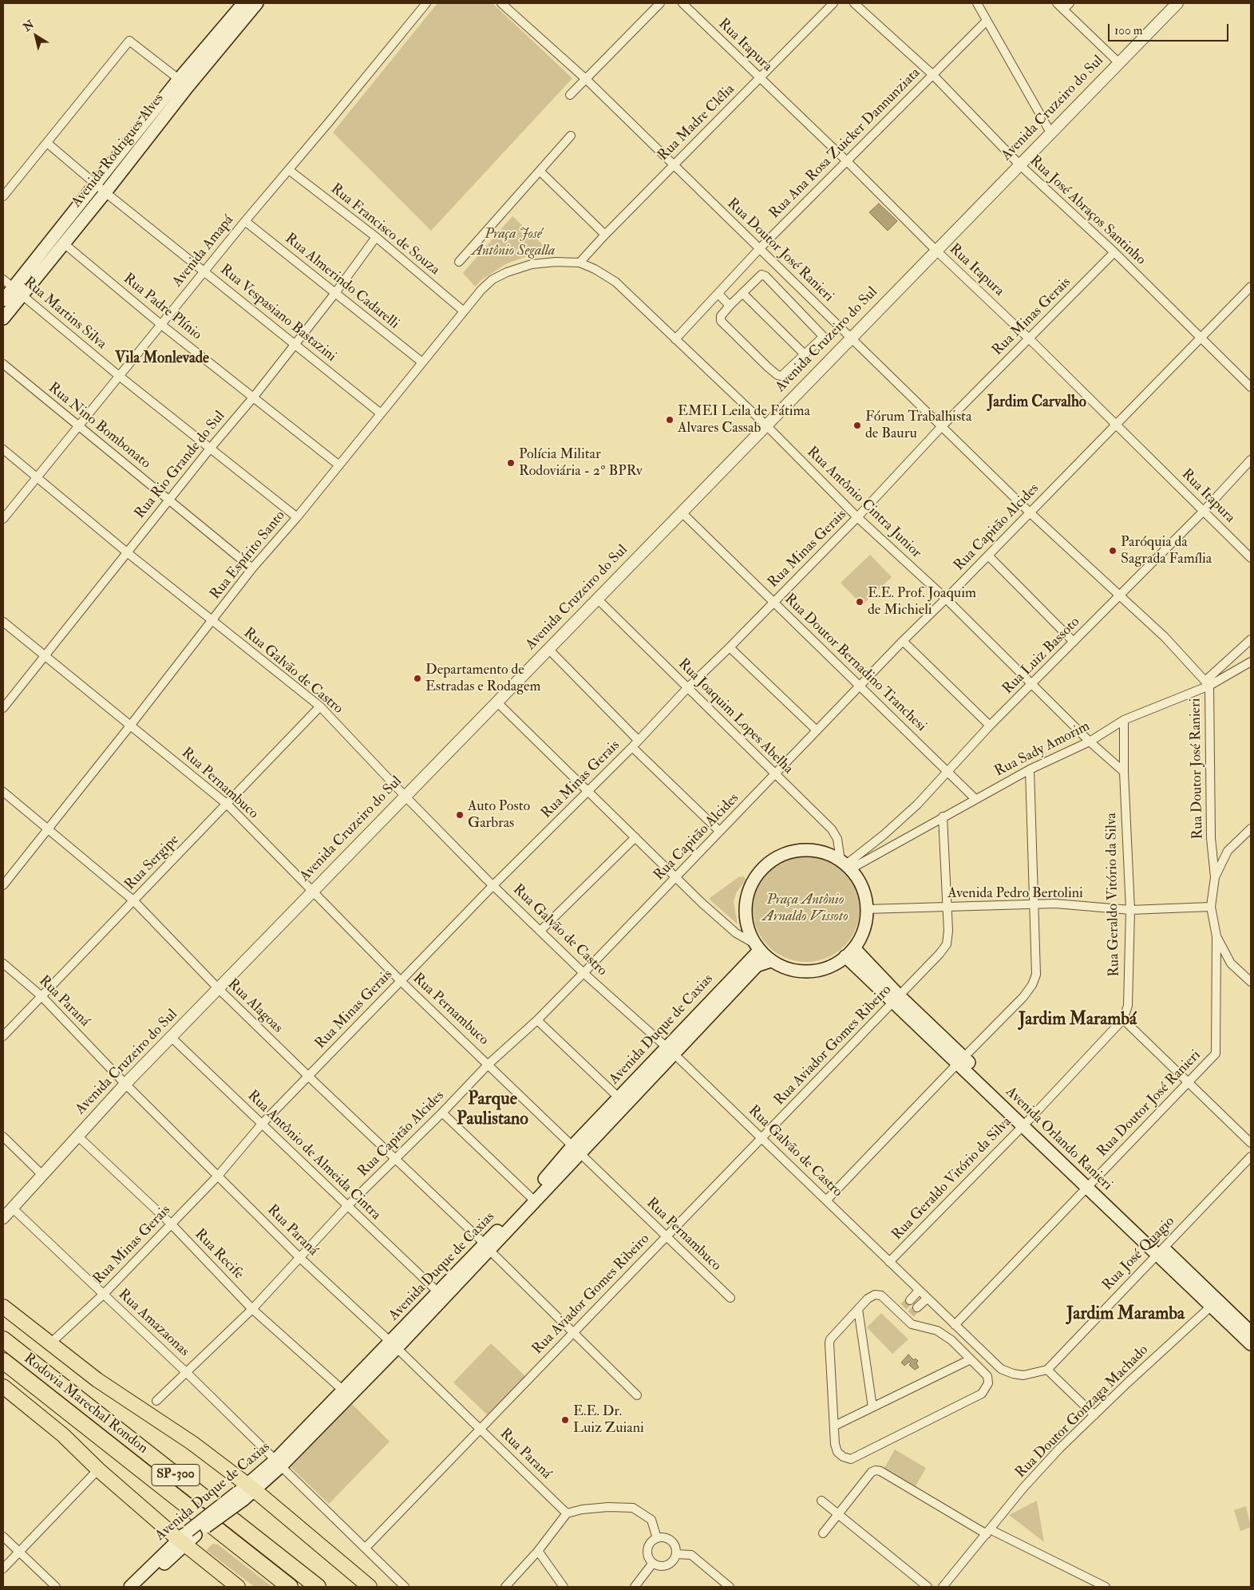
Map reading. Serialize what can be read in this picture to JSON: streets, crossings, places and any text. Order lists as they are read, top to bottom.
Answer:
{
  "streets": {
    "highway": ["Rodovia Marechal Rondon", "SP-300"],
    "main road": ["Avenida Rodrigues Alves", "Avenida Duque de Caxias", "Avenida Orlando Ranieri"],
    "street": [
      "Rua Itapura",
      "Avenida Cruzeiro do Sul",
      "Rua Madre Clélia",
      "Rua Ana Rosa Zuicker Dannunziata",
      "Rua José Abraços Santinho",
      "Rua Francisco de Souza",
      "Rua Doutor José Ranieri",
      "Avenida Amapá",
      "Rua Almerindo Cadarelli",
      "Rua Padre Plínio",
      "Rua Martins Silva",
      "Rua Vespasiano Bastazini",
      "Rua Minas Gerais",
      "Rua Nino Bombonato",
      "Rua Rio Grande do Sul",
      "Rua Antônio Cintra Junior",
      "Rua Capitão Alcides",
      "Rua Espírito Santo",
      "Rua Luiz Bassoto",
      "Rua Doutor Bernadino Tranchesi",
      "Rua Galvão de Castro",
      "Rua Joaquim Lopes Abelha",
      "Rua Sady Amorim",
      "Rua Pernambuco",
      "Rua Sergipe",
      "Avenida Pedro Bertolini",
      "Rua Geraldo Vitório da Silva",
      "Rua Paraná",
      "Rua Alagoas",
      "Rua Aviador Gomes Ribeiro",
      "Rua Antônio de Almeida Cintra",
      "Rua José Quagio",
      "Rua Recife",
      "Rua Amazaonas",
      "Rua Doutor Gonzaga Machado"
    ]
  },
  "crossings": [
    ["Rua Itapura", "Avenida Cruzeiro do Sul"],
    ["Rua Itapura", "Rua Madre Clélia"],
    ["Rua Itapura", "Rua Ana Rosa Zuicker Dannunziata"],
    ["Rua Itapura", "Rua Minas Gerais"],
    ["Rua Itapura", "Rua Capitão Alcides"],
    ["Rua Itapura", "Rua Luiz Bassoto"],
    ["Avenida Cruzeiro do Sul", "Rua José Abraços Santinho"],
    ["Avenida Cruzeiro do Sul", "Rua Doutor José Ranieri"],
    ["Avenida Cruzeiro do Sul", "Rua Antônio Cintra Junior"],
    ["Avenida Cruzeiro do Sul", "Rua Doutor Bernadino Tranchesi"],
    ["Avenida Cruzeiro do Sul", "Rua Galvão de Castro"],
    ["Avenida Cruzeiro do Sul", "Rua Joaquim Lopes Abelha"],
    ["Avenida Cruzeiro do Sul", "Rua Pernambuco"],
    ["Avenida Cruzeiro do Sul", "Rua Paraná"],
    ["Avenida Cruzeiro do Sul", "Rua Alagoas"],
    ["Avenida Cruzeiro do Sul", "Rua Antônio de Almeida Cintra"],
    ["Avenida Cruzeiro do Sul", "Rua Recife"],
    ["Avenida Cruzeiro do Sul", "Rua Amazaonas"],
    ["Rua Madre Clélia", "Rua Doutor José Ranieri"],
    ["Rua Madre Clélia", "Rua Antônio Cintra Junior"],
    ["Rua Ana Rosa Zuicker Dannunziata", "Rua José Abraços Santinho"],
    ["Rua Ana Rosa Zuicker Dannunziata", "Rua Doutor José Ranieri"],
    ["Rua Ana Rosa Zuicker Dannunziata", "Rua Antônio Cintra Junior"],
    ["Avenida Rodrigues Alves", "Rua Padre Plínio"],
    ["Avenida Rodrigues Alves", "Rua Martins Silva"],
    ["Avenida Rodrigues Alves", "Rua Vespasiano Bastazini"],
    ["Rua José Abraços Santinho", "Rua Minas Gerais"],
    ["Rua José Abraços Santinho", "Rua Capitão Alcides"],
    ["Rua Francisco de Souza", "Avenida Amapá"],
    ["Rua Francisco de Souza", "Rua Rio Grande do Sul"],
    ["Rua Francisco de Souza", "Rua Espírito Santo"],
    ["Rua Doutor José Ranieri", "Rua Minas Gerais"],
    ["Rua Doutor José Ranieri", "Rua Capitão Alcides"],
    ["Rua Doutor José Ranieri", "Rua Luiz Bassoto"],
    ["Rua Doutor José Ranieri", "Rua Galvão de Castro"],
    ["Rua Doutor José Ranieri", "Rua Sady Amorim"],
    ["Rua Doutor José Ranieri", "Avenida Orlando Ranieri"],
    ["Avenida Amapá", "Rua Almerindo Cadarelli"],
    ["Avenida Amapá", "Rua Padre Plínio"],
    ["Avenida Amapá", "Rua Martins Silva"],
    ["Avenida Amapá", "Rua Vespasiano Bastazini"],
    ["Avenida Amapá", "Rua Nino Bombonato"],
    ["Avenida Amapá", "Rua Galvão de Castro"],
    ["Rua Almerindo Cadarelli", "Rua Rio Grande do Sul"],
    ["Rua Almerindo Cadarelli", "Rua Espírito Santo"],
    ["Rua Padre Plínio", "Rua Rio Grande do Sul"],
    ["Rua Padre Plínio", "Rua Espírito Santo"],
    ["Rua Martins Silva", "Rua Rio Grande do Sul"],
    ["Rua Martins Silva", "Rua Espírito Santo"],
    ["Rua Vespasiano Bastazini", "Rua Rio Grande do Sul"],
    ["Rua Vespasiano Bastazini", "Rua Espírito Santo"],
    ["Rua Minas Gerais", "Rua Antônio Cintra Junior"],
    ["Rua Minas Gerais", "Rua Doutor Bernadino Tranchesi"],
    ["Rua Minas Gerais", "Rua Galvão de Castro"],
    ["Rua Minas Gerais", "Rua Joaquim Lopes Abelha"],
    ["Rua Minas Gerais", "Rua Pernambuco"],
    ["Rua Minas Gerais", "Rua Paraná"],
    ["Rua Minas Gerais", "Rua Alagoas"],
    ["Rua Minas Gerais", "Rua Antônio de Almeida Cintra"],
    ["Rua Minas Gerais", "Rua Recife"],
    ["Rua Minas Gerais", "Rua Amazaonas"],
    ["Rua Nino Bombonato", "Rua Rio Grande do Sul"],
    ["Rua Nino Bombonato", "Rua Espírito Santo"],
    ["Rua Rio Grande do Sul", "Rua Galvão de Castro"],
    ["Rua Rio Grande do Sul", "Rua Pernambuco"],
    ["Rua Antônio Cintra Junior", "Rua Capitão Alcides"],
    ["Rua Antônio Cintra Junior", "Rua Espírito Santo"],
    ["Rua Antônio Cintra Junior", "Rua Luiz Bassoto"],
    ["Rua Antônio Cintra Junior", "Rua Sady Amorim"],
    ["Rua Antônio Cintra Junior", "Rua Geraldo Vitório da Silva"],
    ["Rua Capitão Alcides", "Rua Doutor Bernadino Tranchesi"],
    ["Rua Capitão Alcides", "Rua Galvão de Castro"],
    ["Rua Capitão Alcides", "Rua Joaquim Lopes Abelha"],
    ["Rua Capitão Alcides", "Rua Pernambuco"],
    ["Rua Capitão Alcides", "Rua Paraná"],
    ["Rua Capitão Alcides", "Rua Alagoas"],
    ["Rua Capitão Alcides", "Rua Antônio de Almeida Cintra"],
    ["Rua Capitão Alcides", "Rua Recife"],
    ["Rua Capitão Alcides", "Rua Amazaonas"],
    ["Rua Espírito Santo", "Rua Galvão de Castro"],
    ["Rua Espírito Santo", "Rua Pernambuco"],
    ["Rua Espírito Santo", "Rua Alagoas"],
    ["Rua Luiz Bassoto", "Rua Doutor Bernadino Tranchesi"],
    ["Rua Luiz Bassoto", "Rua Joaquim Lopes Abelha"],
    ["Rua Luiz Bassoto", "Rua Sady Amorim"],
    ["Rua Luiz Bassoto", "Avenida Pedro Bertolini"],
    ["Rua Luiz Bassoto", "Avenida Duque de Caxias"],
    ["Rua Luiz Bassoto", "Avenida Orlando Ranieri"],
    ["Rua Doutor Bernadino Tranchesi", "Rua Sady Amorim"],
    ["Rua Galvão de Castro", "Rua Sergipe"],
    ["Rua Galvão de Castro", "Rua Geraldo Vitório da Silva"],
    ["Rua Galvão de Castro", "Avenida Duque de Caxias"],
    ["Rua Galvão de Castro", "Rua Aviador Gomes Ribeiro"],
    ["Rua Galvão de Castro", "Rua José Quagio"],
    ["Rua Joaquim Lopes Abelha", "Rua Sady Amorim"],
    ["Rua Joaquim Lopes Abelha", "Avenida Pedro Bertolini"],
    ["Rua Joaquim Lopes Abelha", "Avenida Duque de Caxias"],
    ["Rua Joaquim Lopes Abelha", "Avenida Orlando Ranieri"],
    ["Rua Sady Amorim", "Avenida Pedro Bertolini"],
    ["Rua Sady Amorim", "Rua Geraldo Vitório da Silva"],
    ["Rua Sady Amorim", "Avenida Duque de Caxias"],
    ["Rua Sady Amorim", "Rua Aviador Gomes Ribeiro"],
    ["Rua Sady Amorim", "Avenida Orlando Ranieri"],
    ["Rua Pernambuco", "Rua Sergipe"],
    ["Rua Pernambuco", "Avenida Duque de Caxias"],
    ["Rua Pernambuco", "Rua Aviador Gomes Ribeiro"],
    ["Rua Sergipe", "Rua Paraná"],
    ["Rua Sergipe", "Rua Alagoas"],
    ["Avenida Pedro Bertolini", "Rua Geraldo Vitório da Silva"],
    ["Avenida Pedro Bertolini", "Avenida Duque de Caxias"],
    ["Avenida Pedro Bertolini", "Rua Aviador Gomes Ribeiro"],
    ["Avenida Pedro Bertolini", "Avenida Orlando Ranieri"],
    ["Rua Geraldo Vitório da Silva", "Avenida Orlando Ranieri"],
    ["Rua Paraná", "Avenida Duque de Caxias"],
    ["Rua Paraná", "Rua Aviador Gomes Ribeiro"],
    ["Rua Alagoas", "Avenida Duque de Caxias"],
    ["Rua Alagoas", "Rua Aviador Gomes Ribeiro"],
    ["Avenida Duque de Caxias", "Avenida Orlando Ranieri"],
    ["Avenida Duque de Caxias", "Rua Antônio de Almeida Cintra"],
    ["Avenida Duque de Caxias", "Rua Recife"],
    ["Avenida Duque de Caxias", "Rua Amazaonas"],
    ["Rua Aviador Gomes Ribeiro", "Avenida Orlando Ranieri"],
    ["Rua Aviador Gomes Ribeiro", "Rua Amazaonas"],
    ["Avenida Orlando Ranieri", "Rua José Quagio"],
    ["Avenida Orlando Ranieri", "Rua Doutor Gonzaga Machado"]
  ],
  "districts": [
    "Vila Monlevade",
    "Jardim Carvalho",
    "Jardim Marambá",
    "Parque Paulistano",
    "Jardim Maramba"
  ],
  "parks": ["Praça José Antônio Segalla", "Praça Antônio Arnaldo Vissoto"],
  "places": [
    "EMEI Leila de Fátima Alvares Cassab",
    "Fórum Trabalhista de Bauru",
    "Polícia Militar Rodoviária - 2º BPRv",
    "Paróquia da Sagrada Família",
    "E.E. Prof. Joaquim de Michieli",
    "Departamento de Estradas e Rodagem",
    "Auto Posto Garbras",
    "E.E. Dr. Luiz Zuiani"
  ],
  "scale_bar": "100 m",
  "north": "top left"
}
